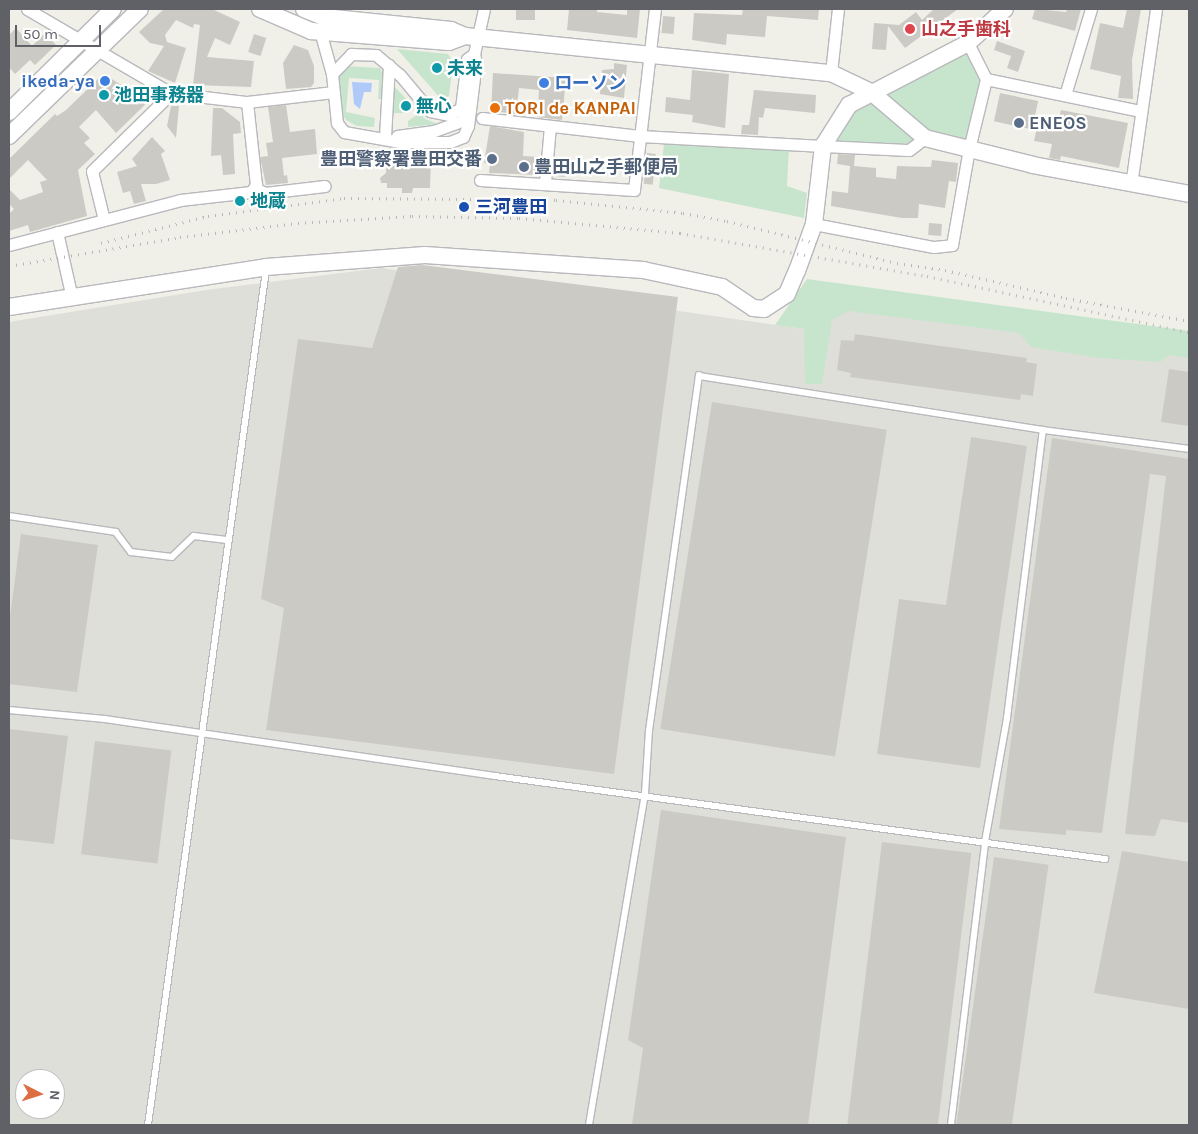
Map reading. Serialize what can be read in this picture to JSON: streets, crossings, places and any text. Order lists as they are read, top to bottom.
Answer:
{
  "places": [
    "山之手歯科",
    "未来",
    "ikeda-ya",
    "ローソン",
    "池田事務器",
    "無心",
    "TORI de KANPAI",
    "ENEOS",
    "豊田警察署豊田交番",
    "豊田山之手郵便局",
    "地蔵",
    "三河豊田"
  ],
  "scale_bar": "50 m",
  "north": "right"
}
